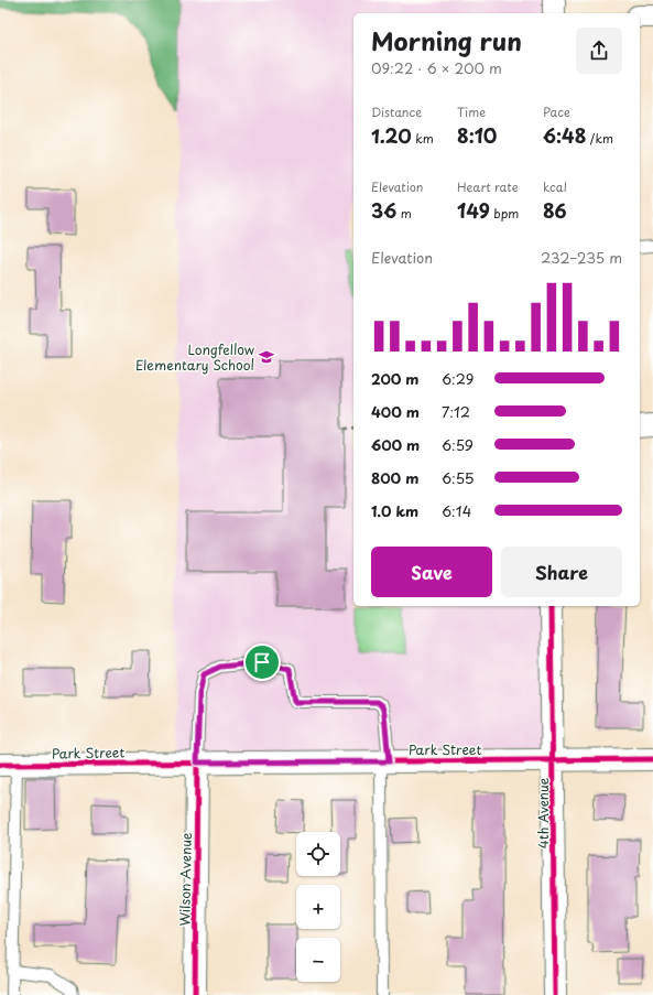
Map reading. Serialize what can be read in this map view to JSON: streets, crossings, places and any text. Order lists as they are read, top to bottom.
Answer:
{
  "streets": {
    "street": ["Park Street", "4th Avenue", "Wilson Avenue"]
  },
  "crossings": [
    ["Park Street", "4th Avenue"],
    ["Park Street", "Wilson Avenue"]
  ],
  "places": {
    "school or university": ["Longfellow Elementary School"]
  },
  "page": {
    "heading": ["Morning run", "09:22 · 6 × 200 m"],
    "stats": [
      ["Distance", "1.20 km"],
      ["Time", "8:10"],
      ["Pace", "6:48 /km"],
      ["Elevation", "36 m"],
      ["Heart rate", "149 bpm"],
      ["kcal", "86"]
    ],
    "chart": ["Elevation", "232–235 m"],
    "list": [
      {
        "name": "200 m",
        "note": "6:29"
      },
      {
        "name": "400 m",
        "note": "7:12"
      },
      {
        "name": "600 m",
        "note": "6:59"
      },
      {
        "name": "800 m",
        "note": "6:55"
      },
      {
        "name": "1.0 km",
        "note": "6:14"
      }
    ],
    "buttons": ["Save", "Share"],
    "map_buttons": ["+", "−"]
  }
}
